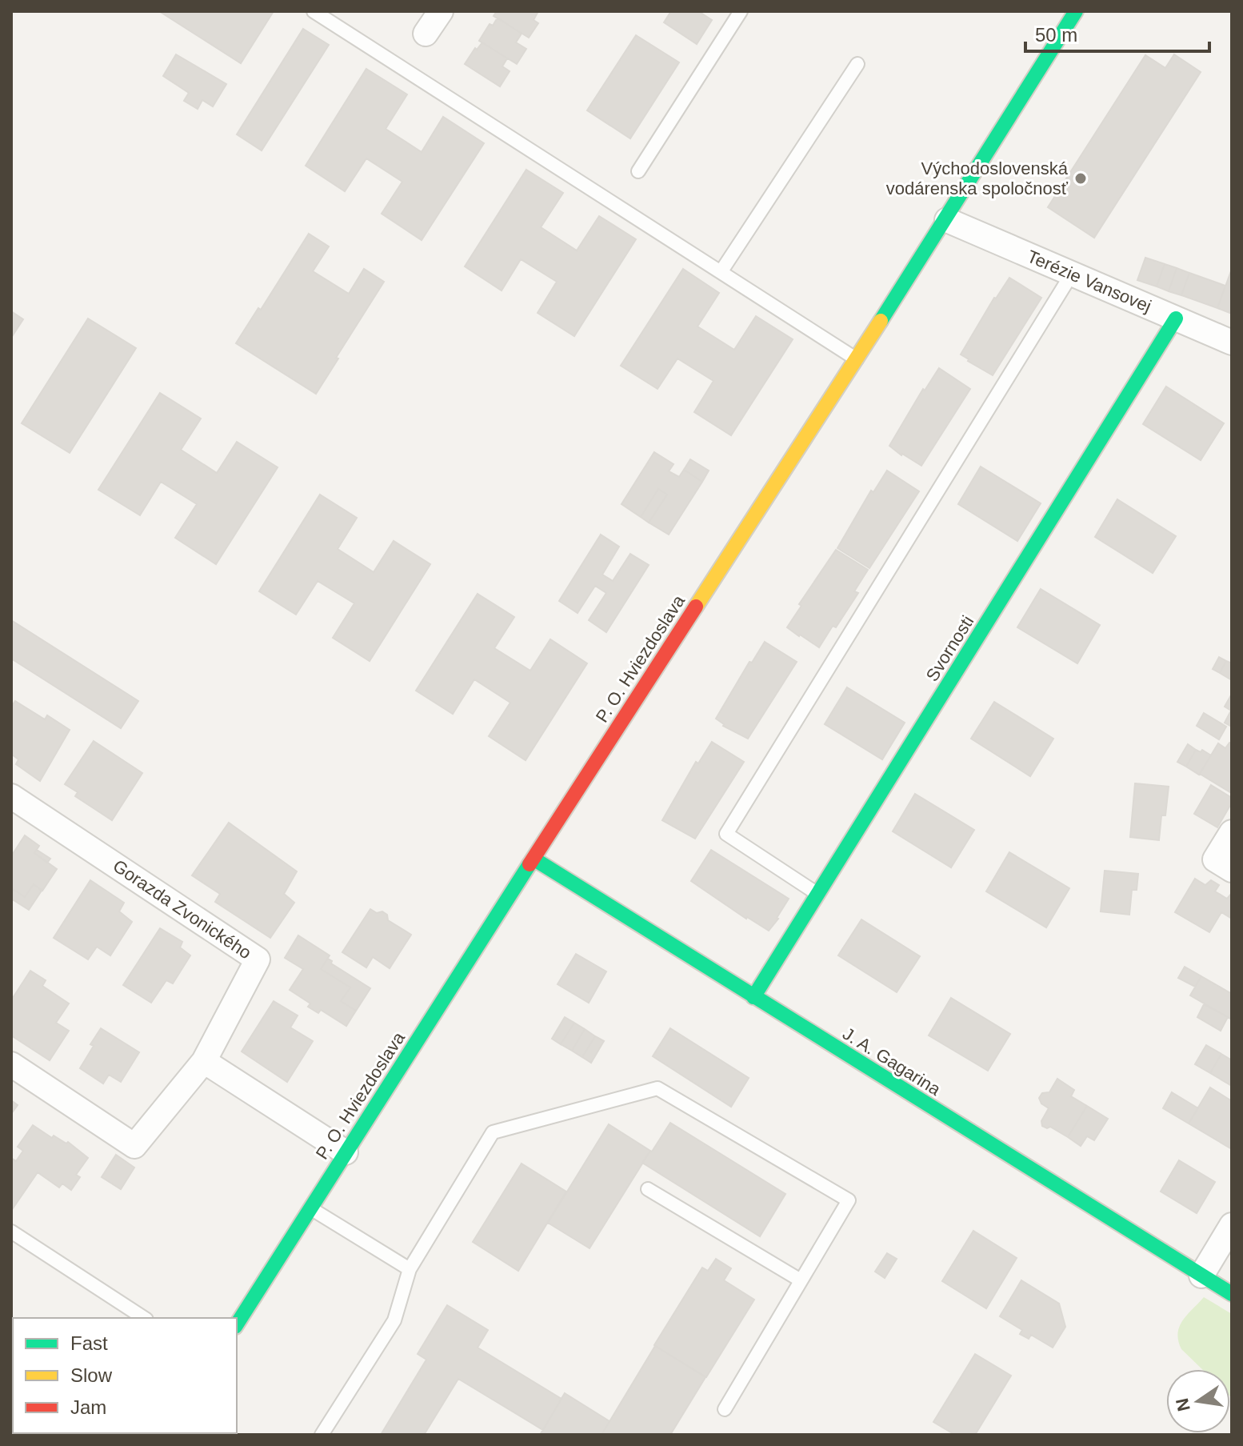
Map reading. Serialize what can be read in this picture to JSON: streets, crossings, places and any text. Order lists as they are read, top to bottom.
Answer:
{
  "streets": {
    "street": [
      "Terézie Vansovej",
      "Svornosti",
      "P. O. Hviezdoslava",
      "Gorazda Zvonického",
      "J. A. Gagarina"
    ]
  },
  "crossings": [
    ["Terézie Vansovej", "Svornosti"],
    ["Terézie Vansovej", "P. O. Hviezdoslava"],
    ["Svornosti", "J. A. Gagarina"],
    ["P. O. Hviezdoslava", "J. A. Gagarina"]
  ],
  "places": ["Východoslovenská vodárenska spoločnosť"],
  "legend": ["Fast", "Slow", "Jam"],
  "scale_bar": "50 m",
  "north": "left"
}
